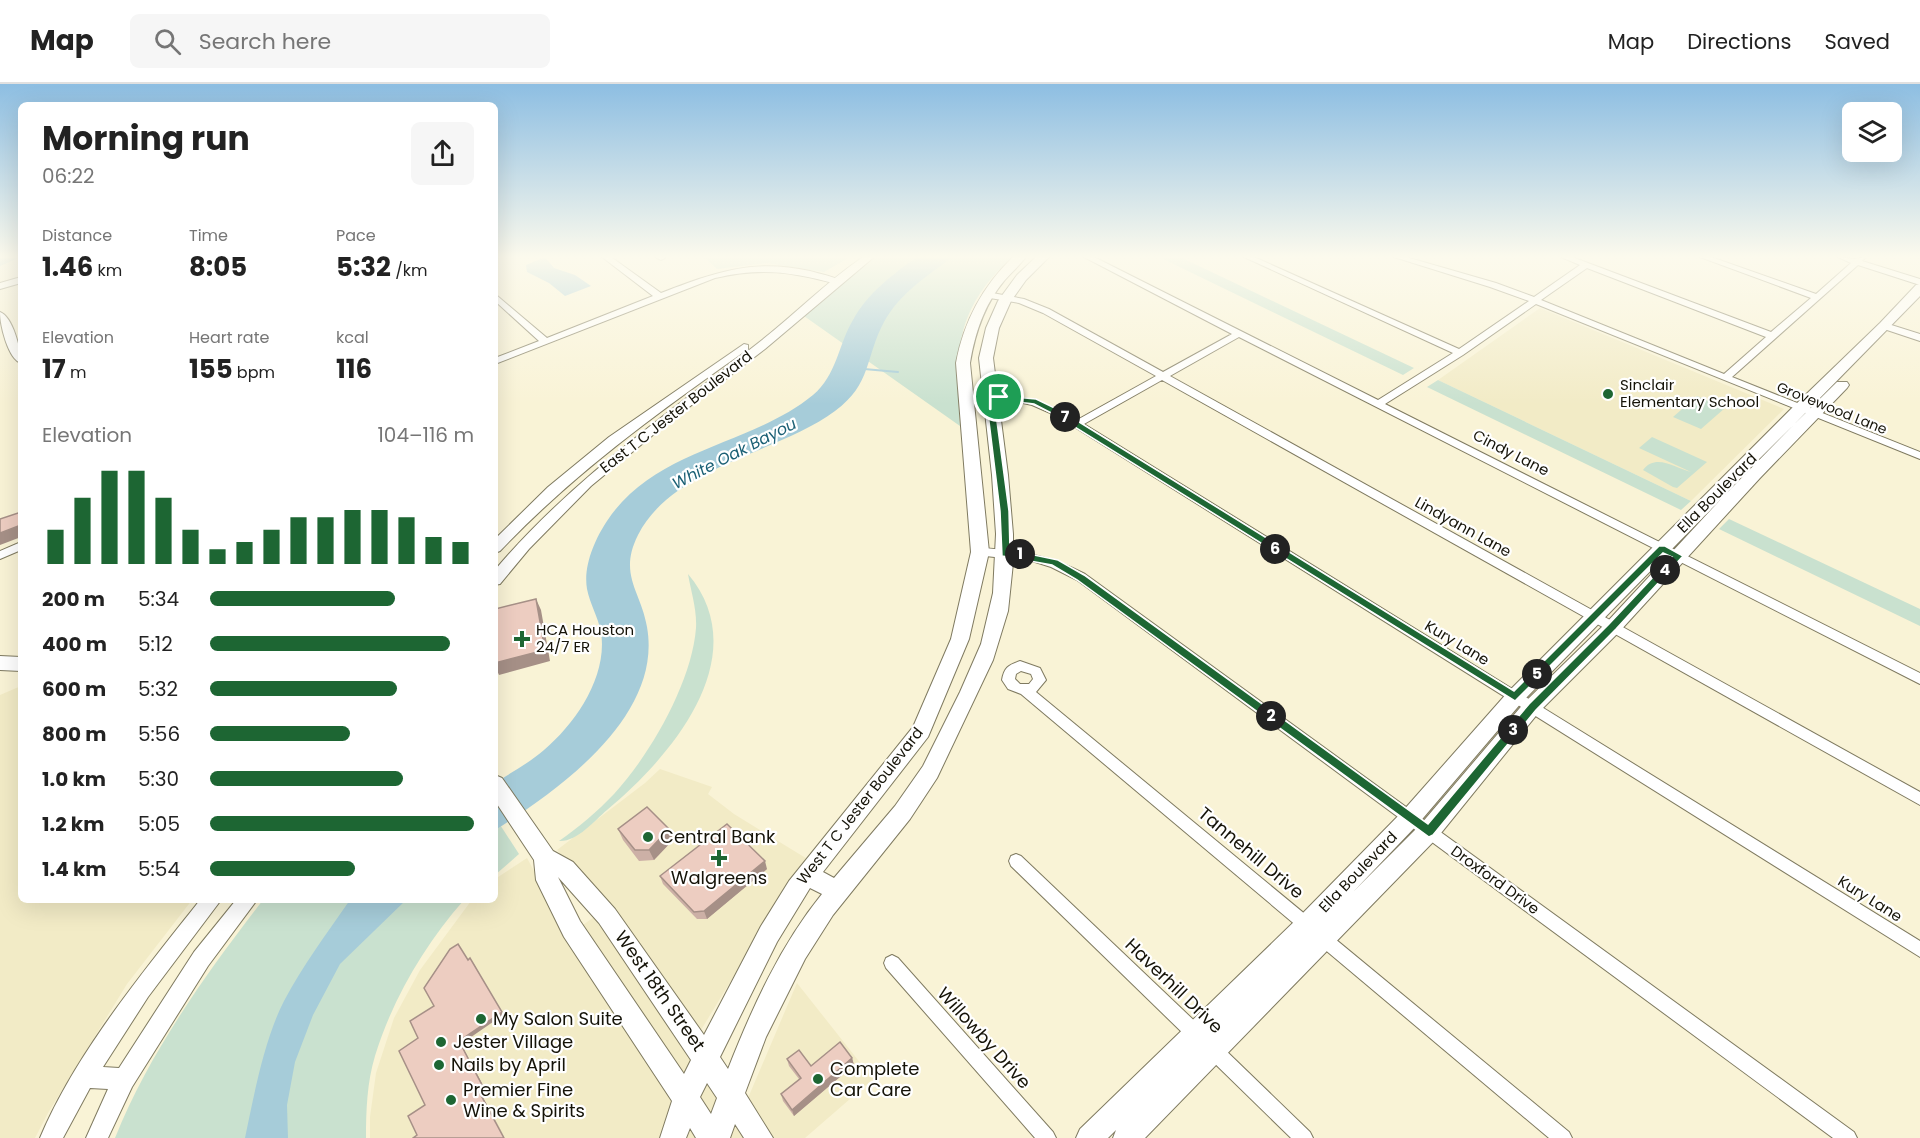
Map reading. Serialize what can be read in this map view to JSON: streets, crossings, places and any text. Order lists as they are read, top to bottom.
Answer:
{
  "streets": {
    "main road": ["Ella Boulevard", "West T C Jester Boulevard", "West 18th Street"],
    "street": [
      "Grovewood Lane",
      "East T C Jester Boulevard",
      "Cindy Lane",
      "Lindyann Lane",
      "Kury Lane",
      "Tannehill Drive",
      "Droxford Drive",
      "Haverhill Drive",
      "Willowby Drive"
    ]
  },
  "crossings": [
    ["Grovewood Lane", "Ella Boulevard"],
    ["Cindy Lane", "Ella Boulevard"],
    ["Ella Boulevard", "Lindyann Lane"],
    ["Ella Boulevard", "Kury Lane"],
    ["Ella Boulevard", "Tannehill Drive"],
    ["Ella Boulevard", "Droxford Drive"],
    ["Ella Boulevard", "Haverhill Drive"],
    ["Kury Lane", "West T C Jester Boulevard"],
    ["West T C Jester Boulevard", "Droxford Drive"],
    ["West T C Jester Boulevard", "West 18th Street"]
  ],
  "water": ["White Oak Bayou"],
  "places": {
    "other": [
      "Sinclair Elementary School",
      "Central Bank",
      "My Salon Suite",
      "Jester Village",
      "Nails by April",
      "Complete Car Care",
      "Premier Fine Wine & Spirits"
    ],
    "health": ["HCA Houston 24/7 ER", "Walgreens"]
  },
  "page": {
    "header": "Map",
    "search": "Search here",
    "nav": ["Map", "Directions", "Saved"],
    "heading": ["Morning run", "06:22"],
    "stats": [
      ["Distance", "1.46 km"],
      ["Time", "8:05"],
      ["Pace", "5:32 /km"],
      ["Elevation", "17 m"],
      ["Heart rate", "155 bpm"],
      ["kcal", "116"]
    ],
    "pins": [
      "7",
      "6",
      "1",
      "4",
      "5",
      "2",
      "3"
    ],
    "chart": ["Elevation", "104–116 m"],
    "list": [
      {
        "name": "200 m",
        "note": "5:34"
      },
      {
        "name": "400 m",
        "note": "5:12"
      },
      {
        "name": "600 m",
        "note": "5:32"
      },
      {
        "name": "800 m",
        "note": "5:56"
      },
      {
        "name": "1.0 km",
        "note": "5:30"
      },
      {
        "name": "1.2 km",
        "note": "5:05"
      },
      {
        "name": "1.4 km",
        "note": "5:54"
      }
    ]
  }
}
